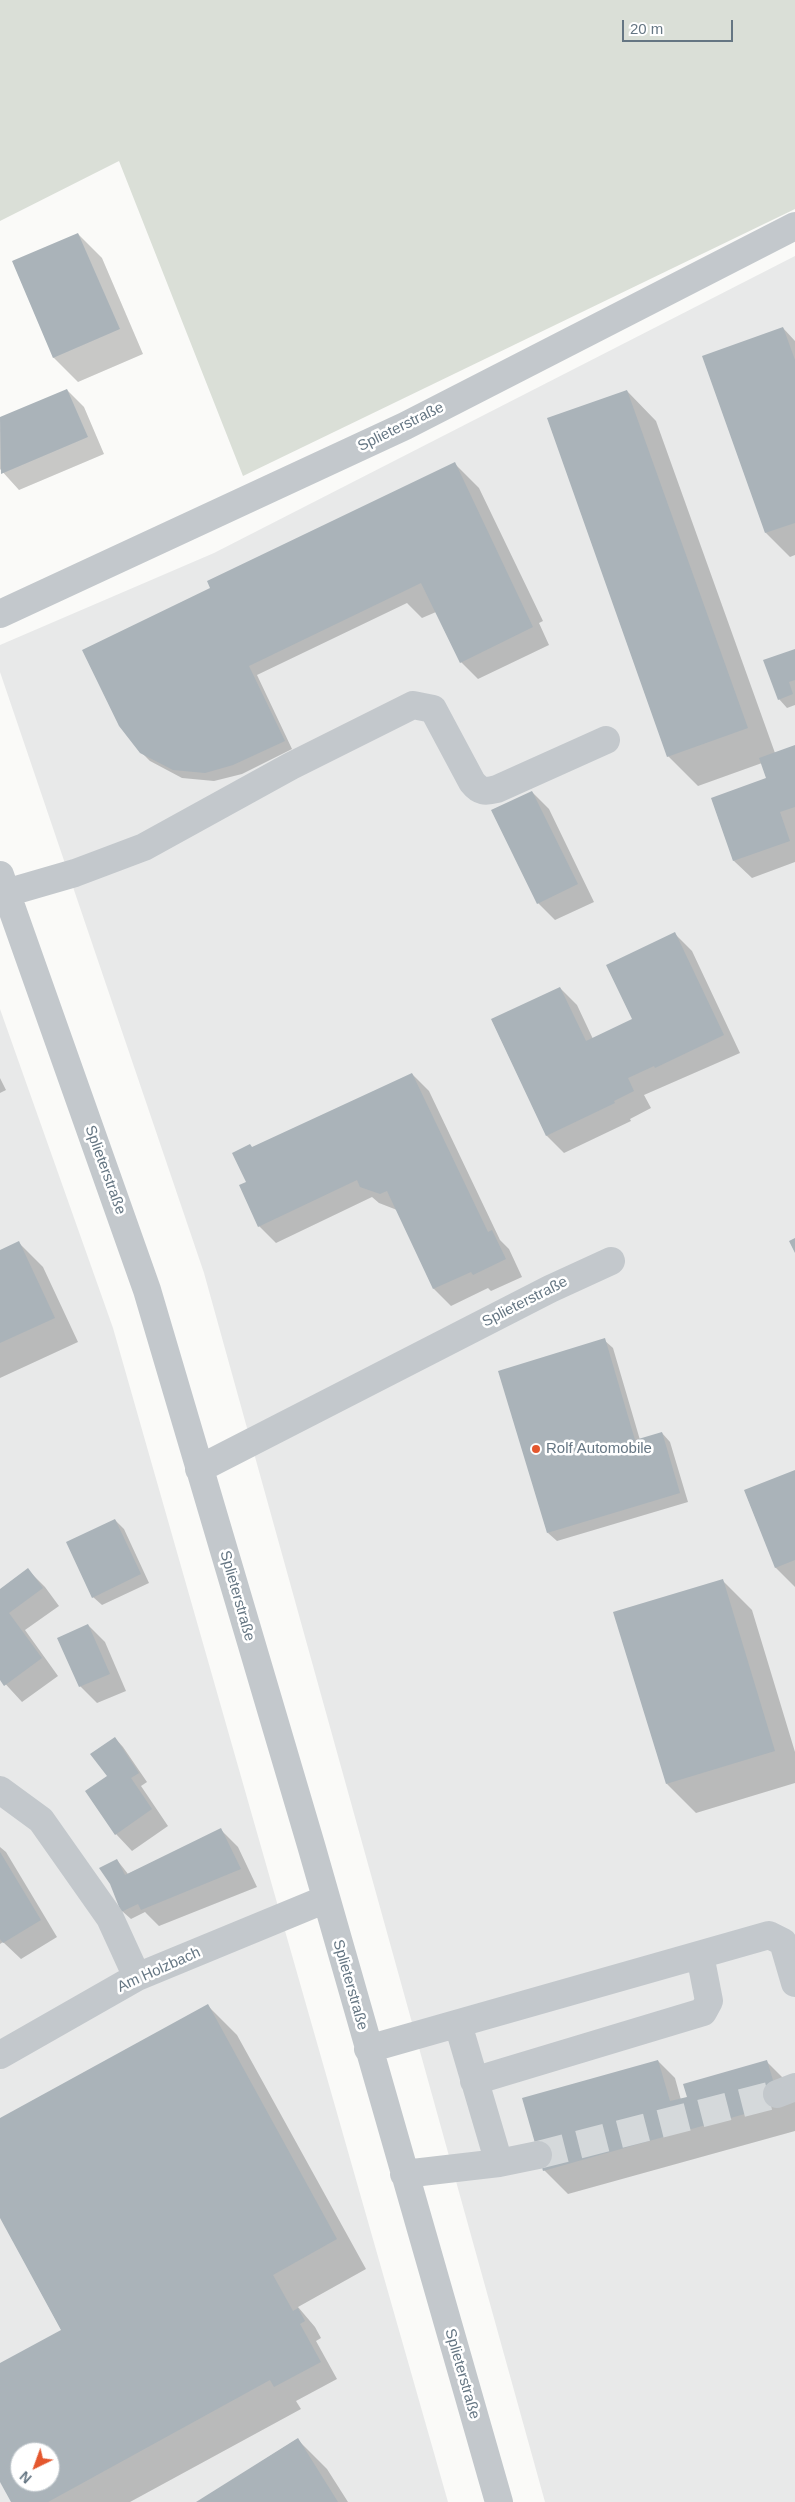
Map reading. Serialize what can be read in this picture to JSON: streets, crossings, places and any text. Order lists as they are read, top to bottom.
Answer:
{
  "streets": {
    "street": ["Splieterstraße", "Am Holzbach"]
  },
  "crossings": [
    ["Splieterstraße", "Am Holzbach"]
  ],
  "places": ["Rolf Automobile"],
  "scale_bar": "20 m",
  "north": "bottom left"
}
